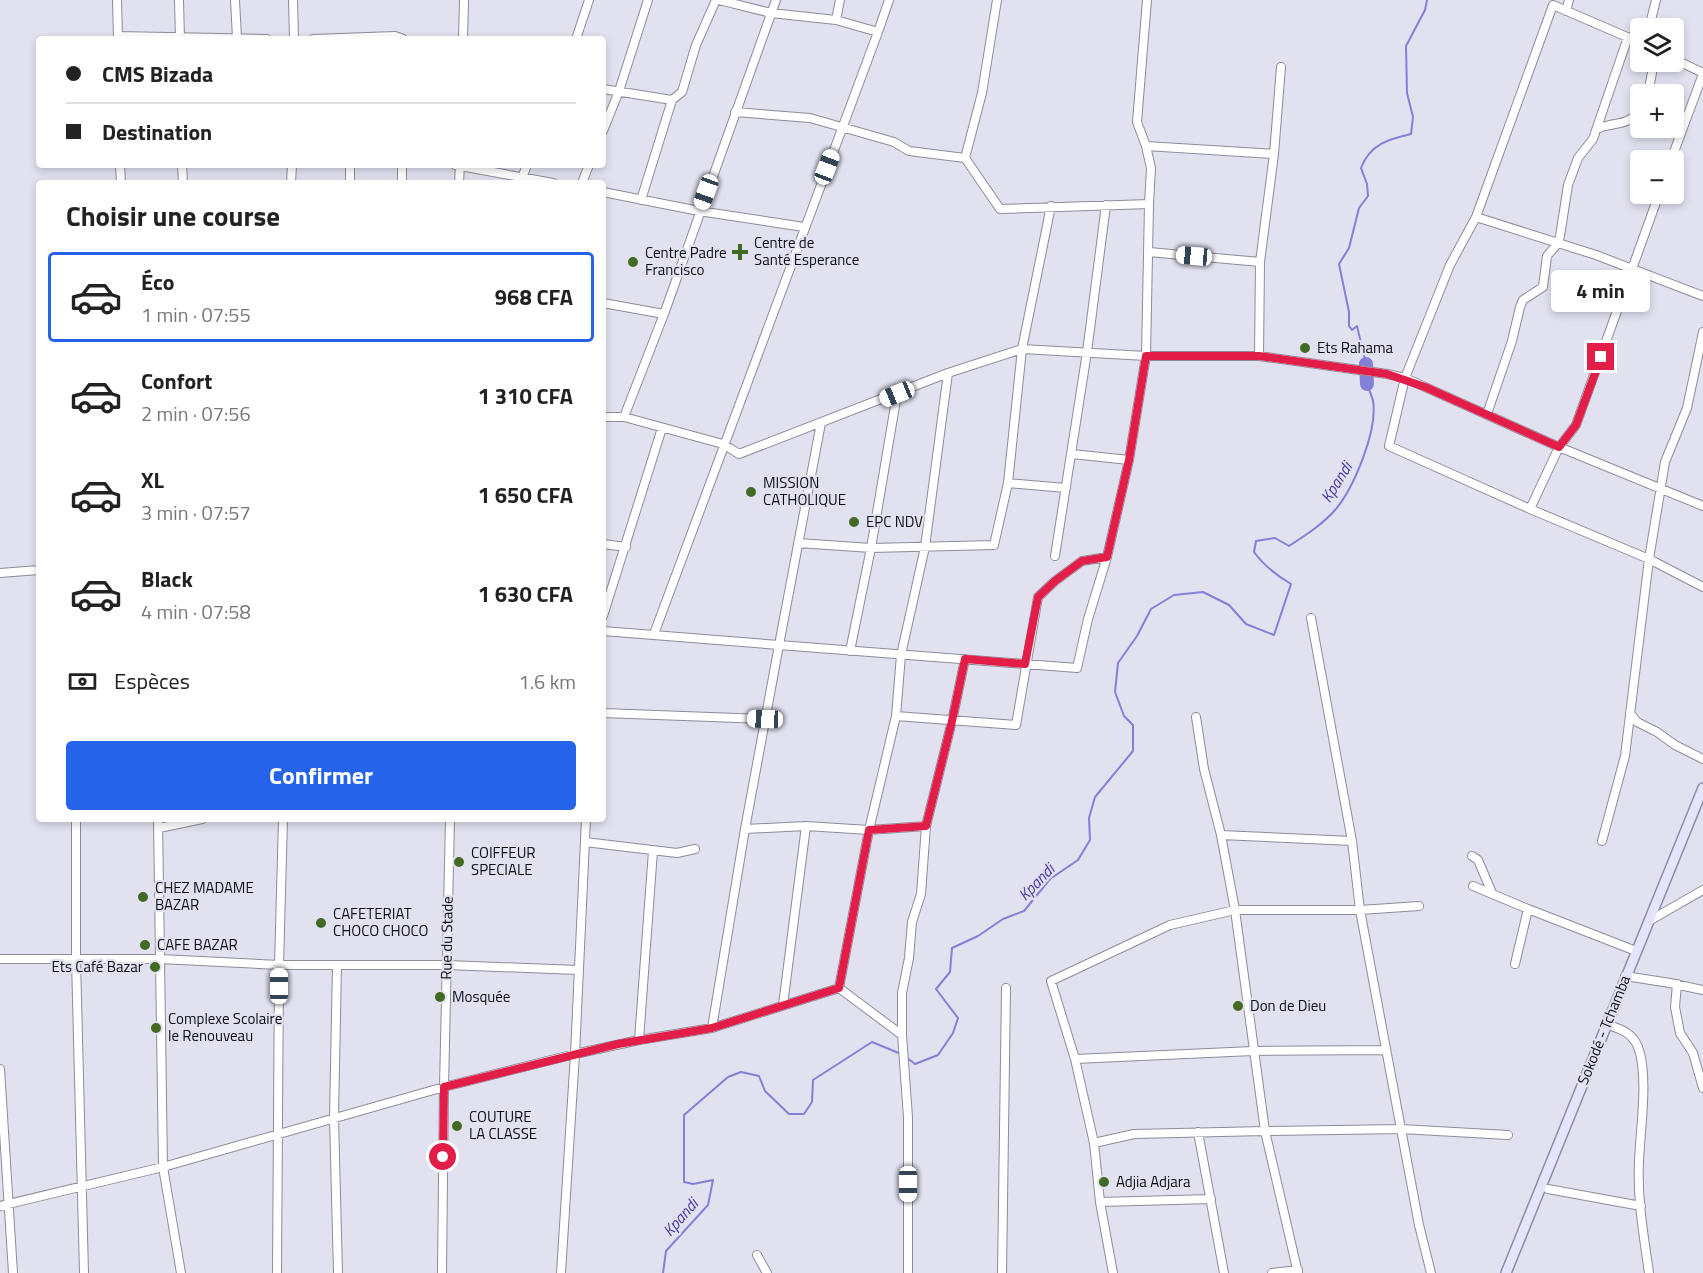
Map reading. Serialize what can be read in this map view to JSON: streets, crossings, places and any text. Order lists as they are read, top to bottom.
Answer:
{
  "streets": {
    "main road": ["Sokodé - Tchamba"],
    "street": ["Rue du Stade"]
  },
  "water": ["Kpandi"],
  "places": {
    "health": ["Centre de Santé Esperance"],
    "other": [
      "Centre Padre Francisco",
      "Ets Rahama",
      "MISSION CATHOLIQUE",
      "EPC NDV",
      "COIFFEUR SPECIALE",
      "CHEZ MADAME BAZAR",
      "CAFETERIAT CHOCO CHOCO",
      "CAFE BAZAR",
      "Ets Café Bazar",
      "Mosquée",
      "Don de Dieu",
      "Complexe Scolaire le Renouveau",
      "COUTURE LA CLASSE",
      "Adjia Adjara"
    ]
  },
  "page": {
    "map_buttons": ["+", "−"],
    "banner": ["CMS Bizada", "Destination"],
    "heading": "Choisir une course",
    "list": [
      {
        "name": "Éco",
        "note": "1 min · 07:55",
        "value": "968 CFA"
      },
      {
        "name": "Confort",
        "note": "2 min · 07:56",
        "value": "1 310 CFA"
      },
      {
        "name": "XL",
        "note": "3 min · 07:57",
        "value": "1 650 CFA"
      },
      {
        "name": "Black",
        "note": "4 min · 07:58",
        "value": "1 630 CFA"
      }
    ],
    "bubble": "4 min",
    "pay": ["Espèces", "1.6 km"],
    "buttons": "Confirmer"
  }
}
